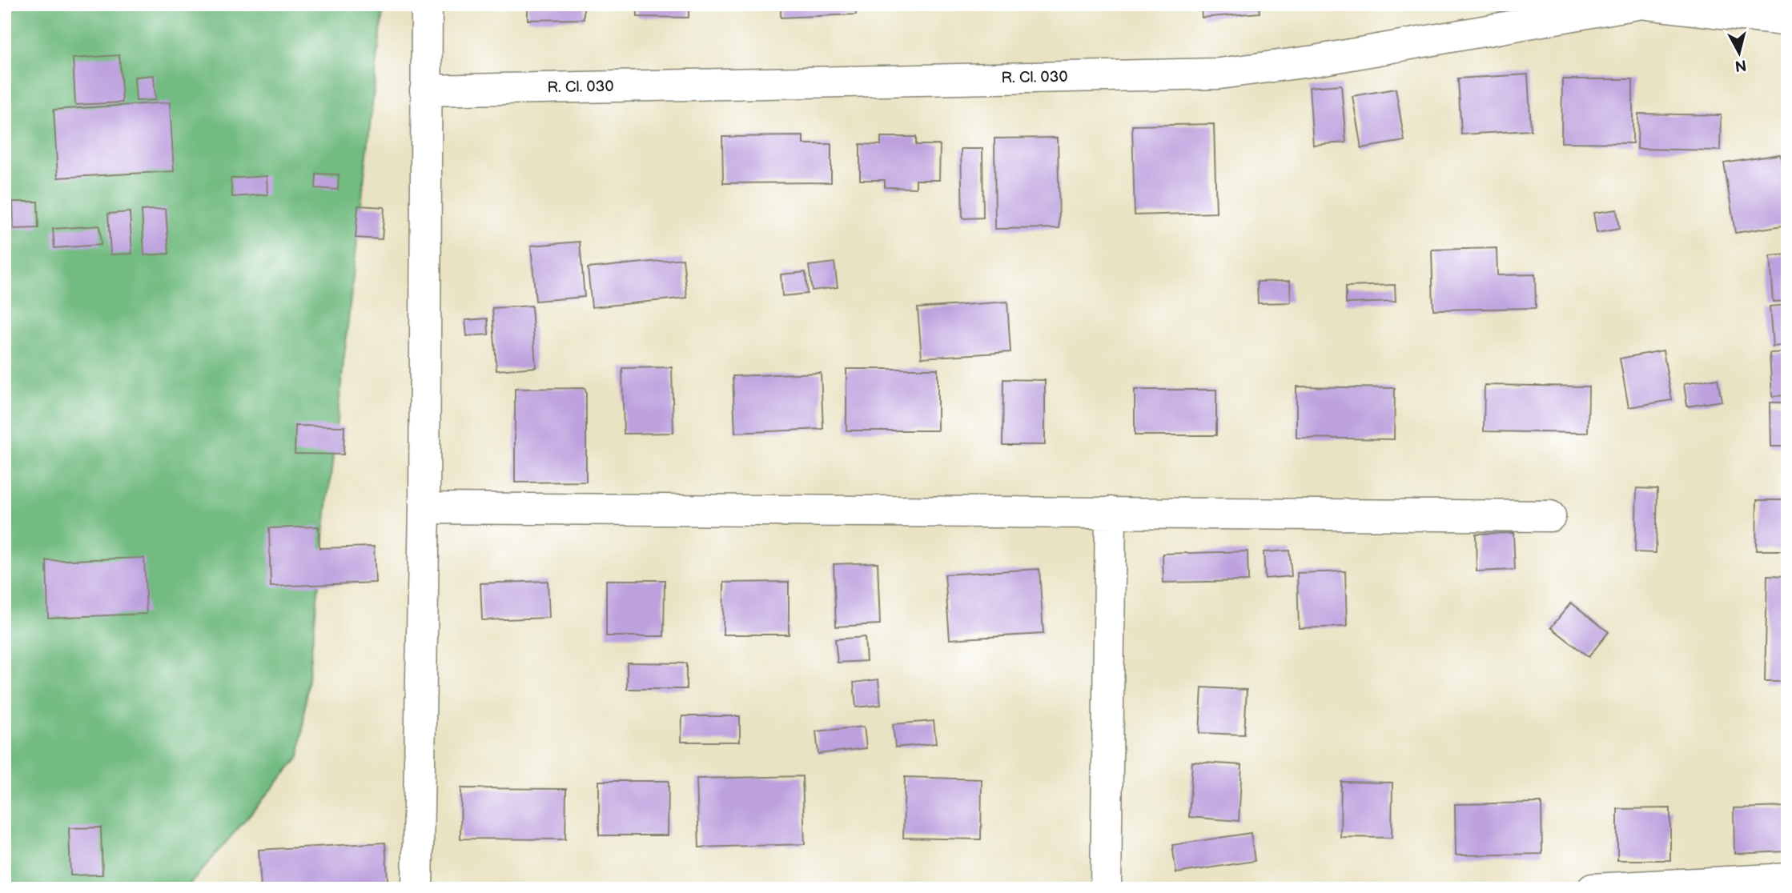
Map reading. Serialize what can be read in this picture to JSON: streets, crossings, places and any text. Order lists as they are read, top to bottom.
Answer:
{
  "streets": {
    "street": ["R. Cl. 030"]
  },
  "north": "bottom"
}
